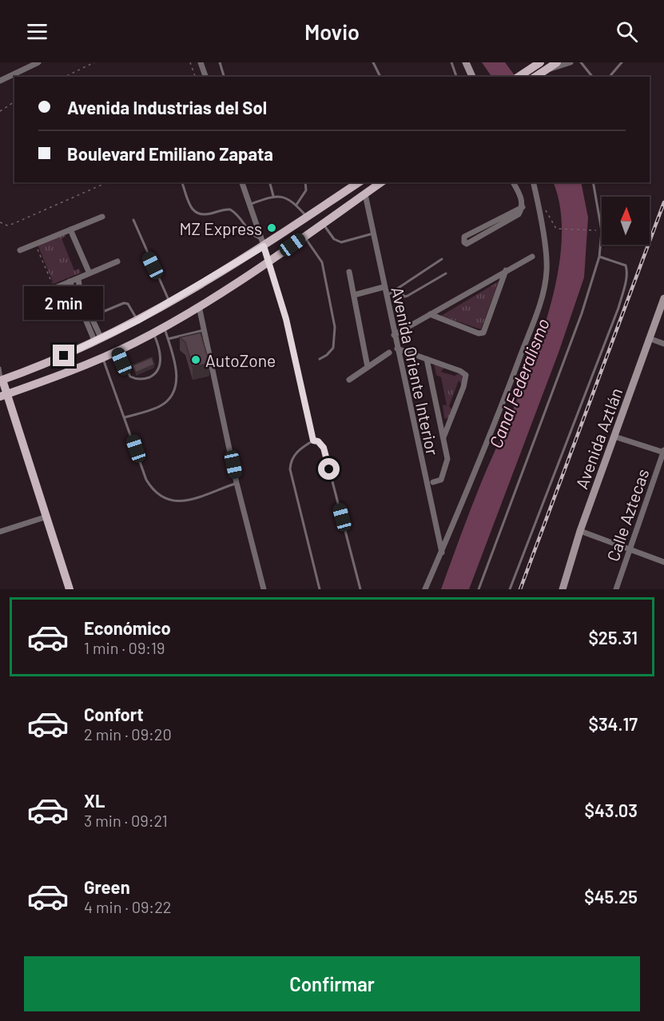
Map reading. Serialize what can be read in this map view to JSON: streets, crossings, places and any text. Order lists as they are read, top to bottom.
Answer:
{
  "streets": {
    "main road": ["Avenida Aztlán"],
    "street": ["Avenida Oriente Interior", "Calle Aztecas"]
  },
  "water": ["Canal Federalismo"],
  "places": ["MZ Express", "AutoZone"],
  "north": "top",
  "page": {
    "header": "Movio",
    "banner": ["Avenida Industrias del Sol", "Boulevard Emiliano Zapata"],
    "bubble": "2 min",
    "list": [
      {
        "name": "Económico",
        "note": "1 min · 09:19",
        "value": "$25.31"
      },
      {
        "name": "Confort",
        "note": "2 min · 09:20",
        "value": "$34.17"
      },
      {
        "name": "XL",
        "note": "3 min · 09:21",
        "value": "$43.03"
      },
      {
        "name": "Green",
        "note": "4 min · 09:22",
        "value": "$45.25"
      }
    ],
    "buttons": "Confirmar"
  }
}
